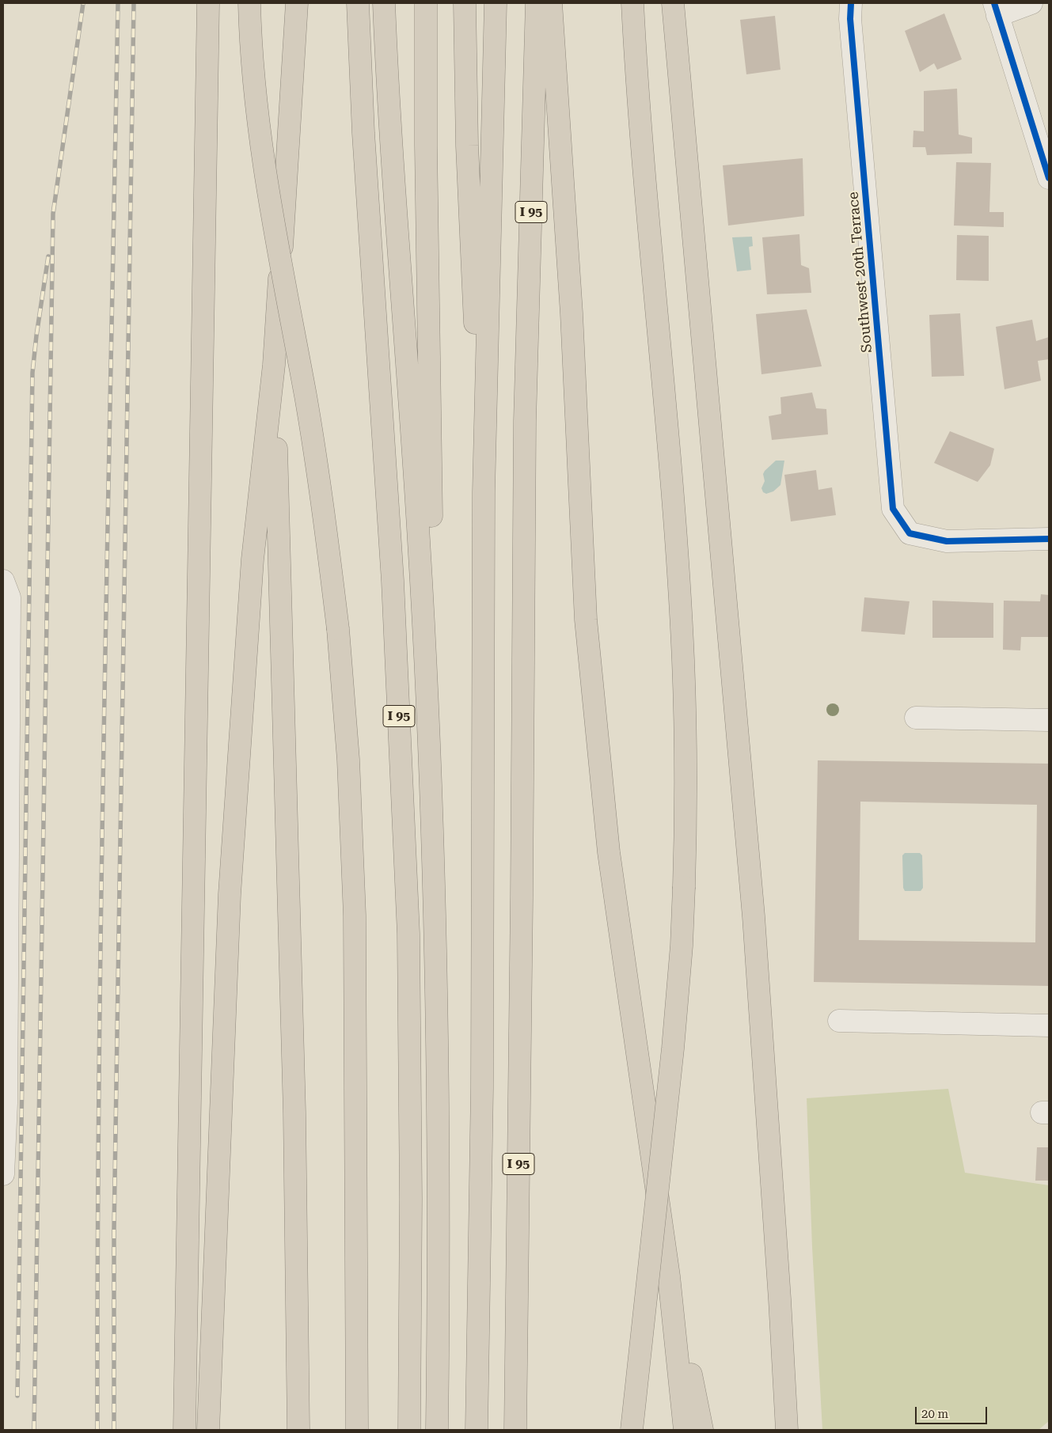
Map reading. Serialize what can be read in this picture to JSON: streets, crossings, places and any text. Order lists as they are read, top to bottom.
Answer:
{
  "streets": {
    "highway": ["I 95"],
    "street": ["Southwest 20th Terrace"]
  },
  "scale_bar": "20 m"
}
